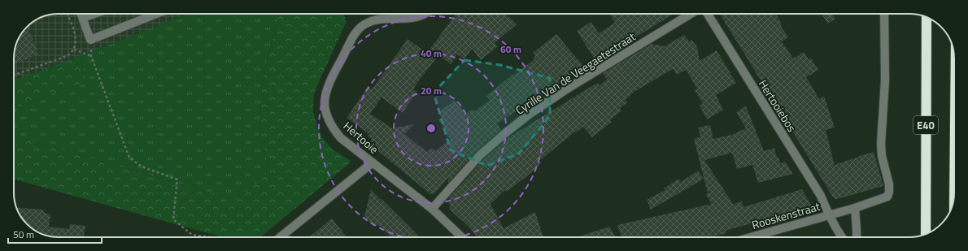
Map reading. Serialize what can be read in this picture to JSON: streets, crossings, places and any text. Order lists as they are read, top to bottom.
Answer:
{
  "streets": {
    "highway": ["E40"],
    "street": [
      "Cyrille Van de Veegaetestraat",
      "Hertooiebos",
      "Hertooie",
      "Rooskenstraat"
    ]
  },
  "crossings": [
    ["Cyrille Van de Veegaetestraat", "Hertooie"],
    ["Hertooiebos", "Rooskenstraat"]
  ],
  "scale_bar": "50 m",
  "rings": ["60 m", "40 m", "20 m"]
}
